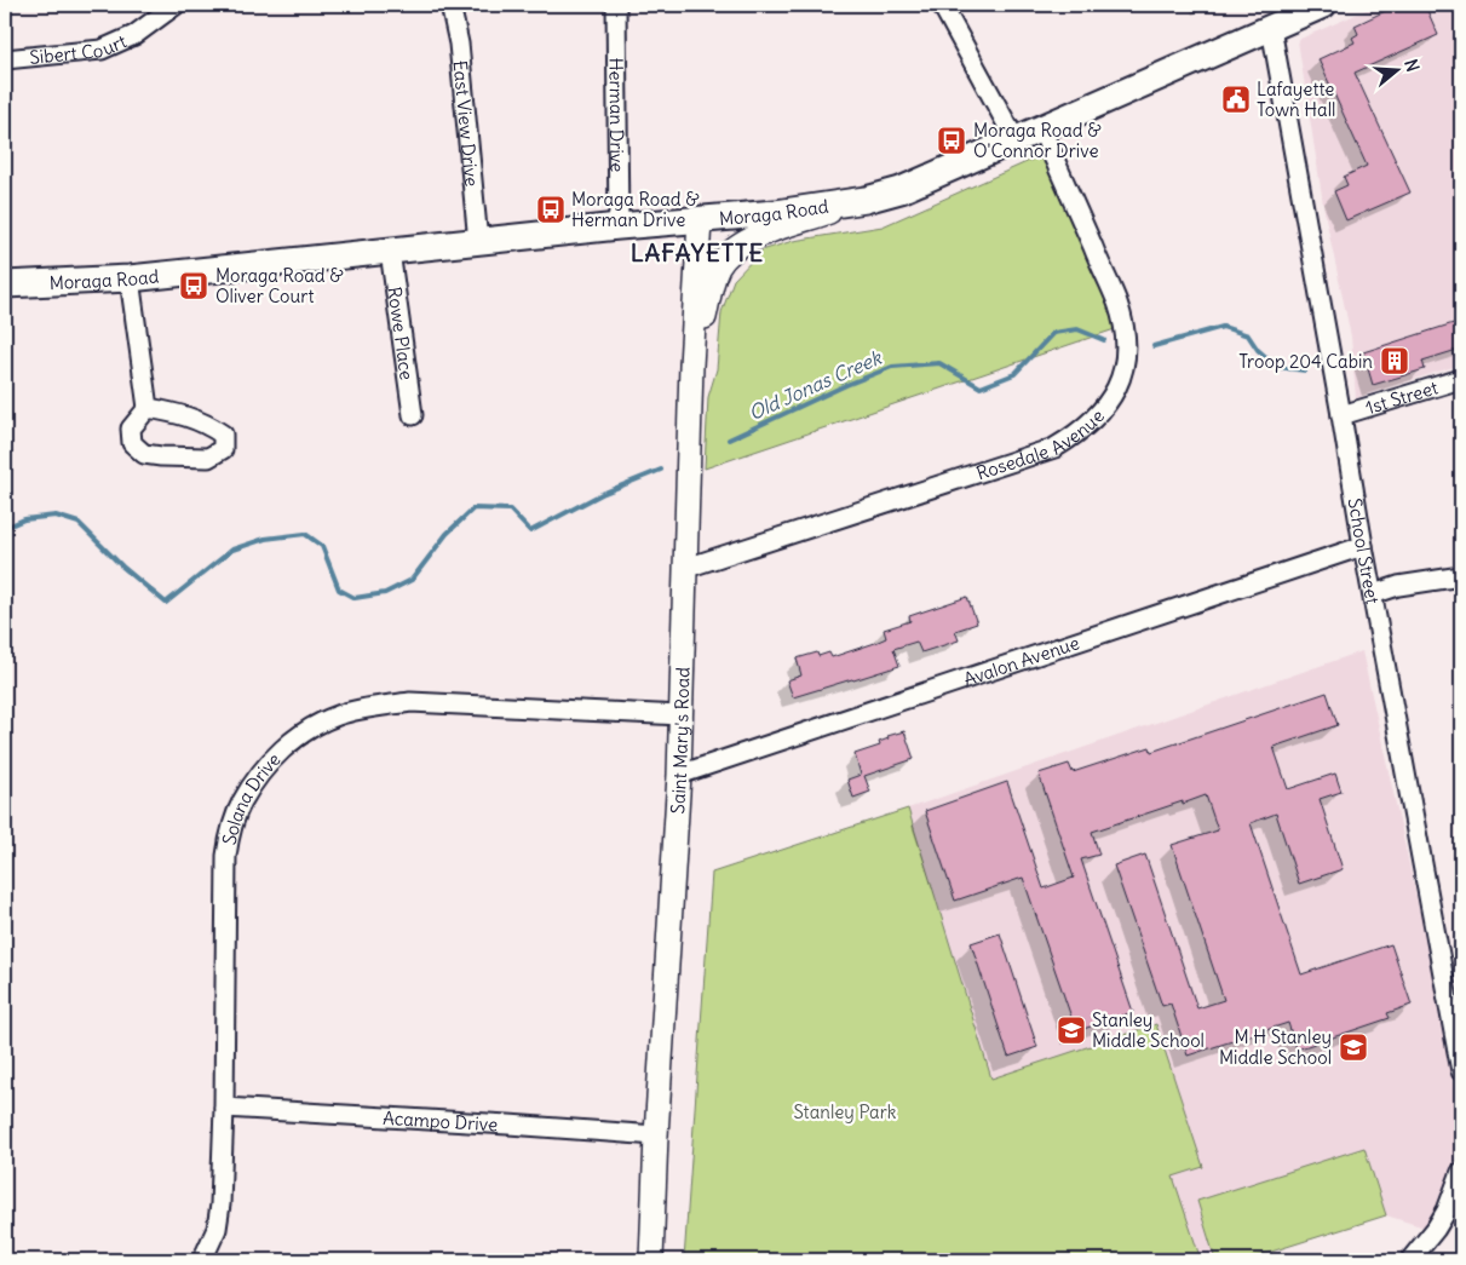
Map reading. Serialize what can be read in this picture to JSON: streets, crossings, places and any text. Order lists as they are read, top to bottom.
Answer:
{
  "streets": {
    "main road": ["Moraga Road"],
    "street": [
      "Sibert Court",
      "Herman Drive",
      "East View Drive",
      "Rowe Place",
      "1st Street",
      "Rosedale Avenue",
      "School Street",
      "Avalon Avenue",
      "Saint Mary's Road",
      "Solana Drive",
      "Acampo Drive"
    ]
  },
  "crossings": [
    ["Herman Drive", "Moraga Road"],
    ["East View Drive", "Moraga Road"],
    ["Moraga Road", "Rowe Place"],
    ["Moraga Road", "Rosedale Avenue"],
    ["Moraga Road", "School Street"],
    ["Moraga Road", "Saint Mary's Road"],
    ["1st Street", "School Street"],
    ["Rosedale Avenue", "Saint Mary's Road"],
    ["School Street", "Avalon Avenue"],
    ["Avalon Avenue", "Saint Mary's Road"],
    ["Saint Mary's Road", "Solana Drive"],
    ["Saint Mary's Road", "Acampo Drive"],
    ["Solana Drive", "Acampo Drive"]
  ],
  "districts": ["LAFAYETTE"],
  "water": ["Old Jonas Creek"],
  "parks": ["Stanley Park"],
  "places": {
    "public building": ["Lafayette Town Hall"],
    "bus stop": ["Moraga Road & O'Connor Drive", "Moraga Road & Herman Drive", "Moraga Road & Oliver Court"],
    "building": ["Troop 204 Cabin"],
    "school or university": ["Stanley Middle School", "M H Stanley Middle School"]
  },
  "north": "right"
}
